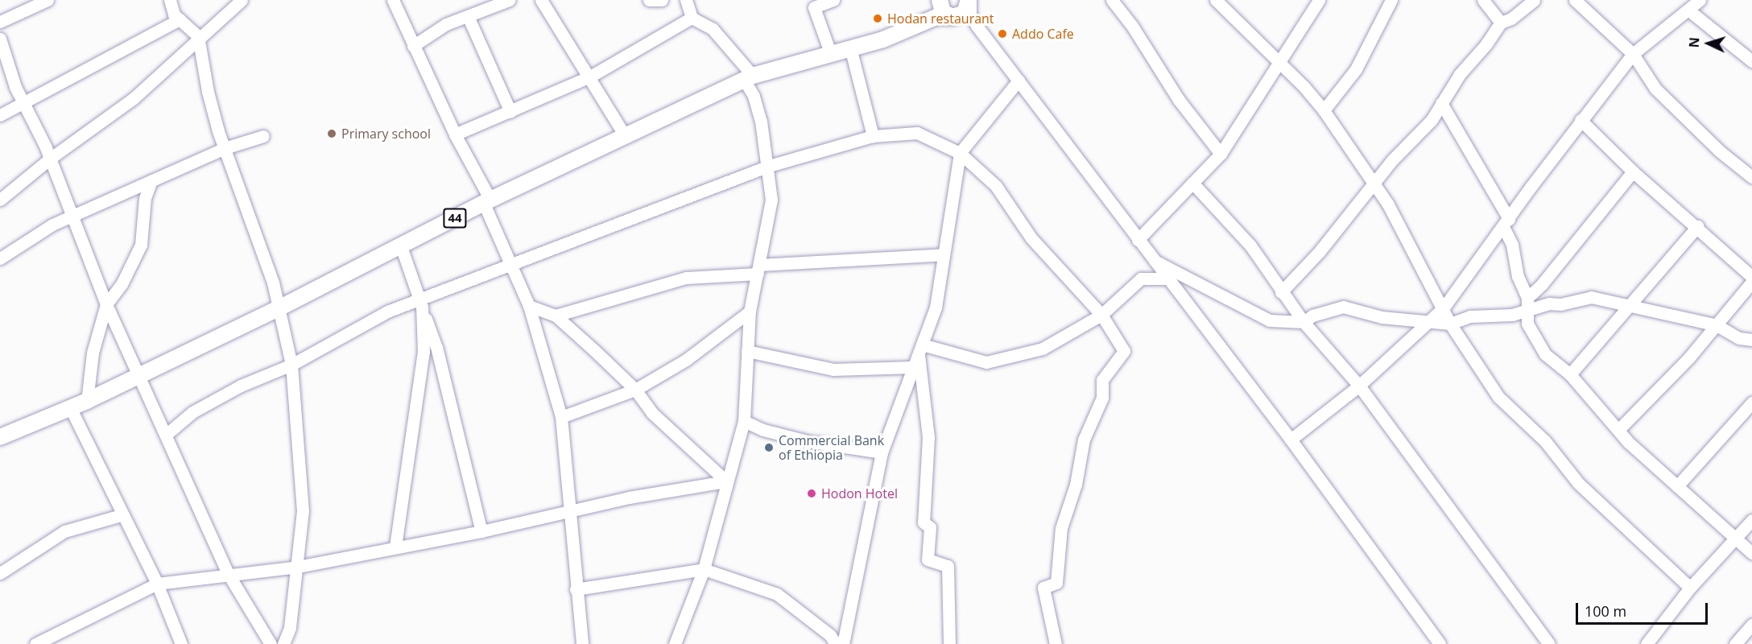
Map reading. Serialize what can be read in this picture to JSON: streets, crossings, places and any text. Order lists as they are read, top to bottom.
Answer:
{
  "streets": {
    "main road": ["44"]
  },
  "places": [
    "Hodan restaurant",
    "Addo Cafe",
    "Primary school",
    "Commercial Bank of Ethiopia",
    "Hodon Hotel"
  ],
  "scale_bar": "100 m",
  "north": "left"
}
